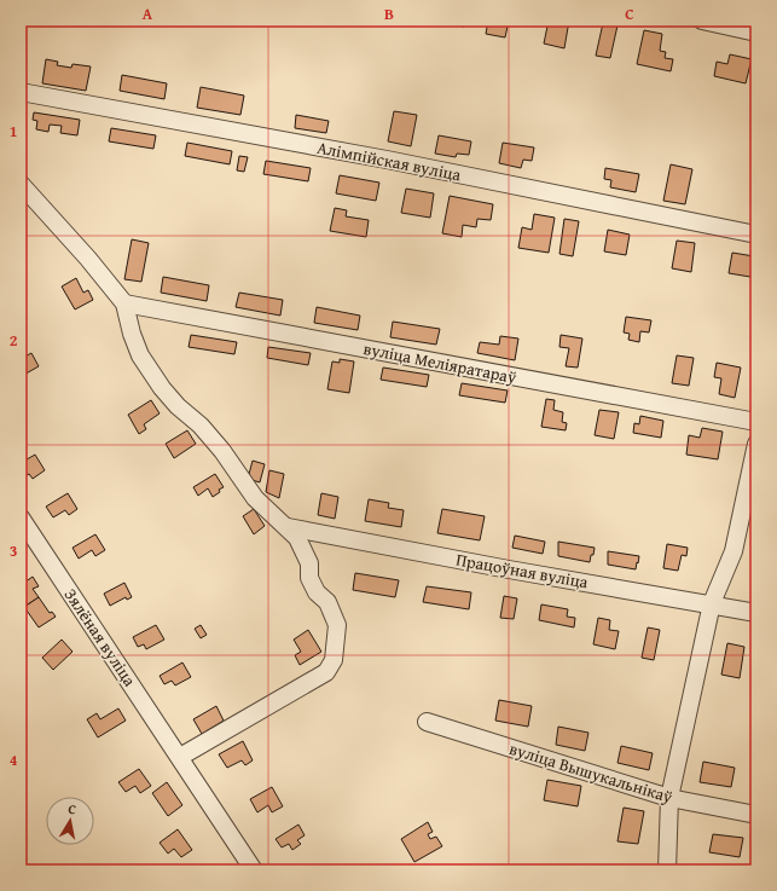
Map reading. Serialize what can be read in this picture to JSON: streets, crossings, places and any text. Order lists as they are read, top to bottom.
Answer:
{
  "streets": {
    "street": [
      "Алімпійская вуліца",
      "вуліца Меліяратараў",
      "Працоўная вуліца",
      "Зялёная вуліца",
      "вуліца Вышукальнікаў"
    ]
  },
  "north": "top",
  "grid": {
    "columns": ["A", "B", "C"],
    "rows": [
      "1",
      "2",
      "3",
      "4"
    ]
  }
}
